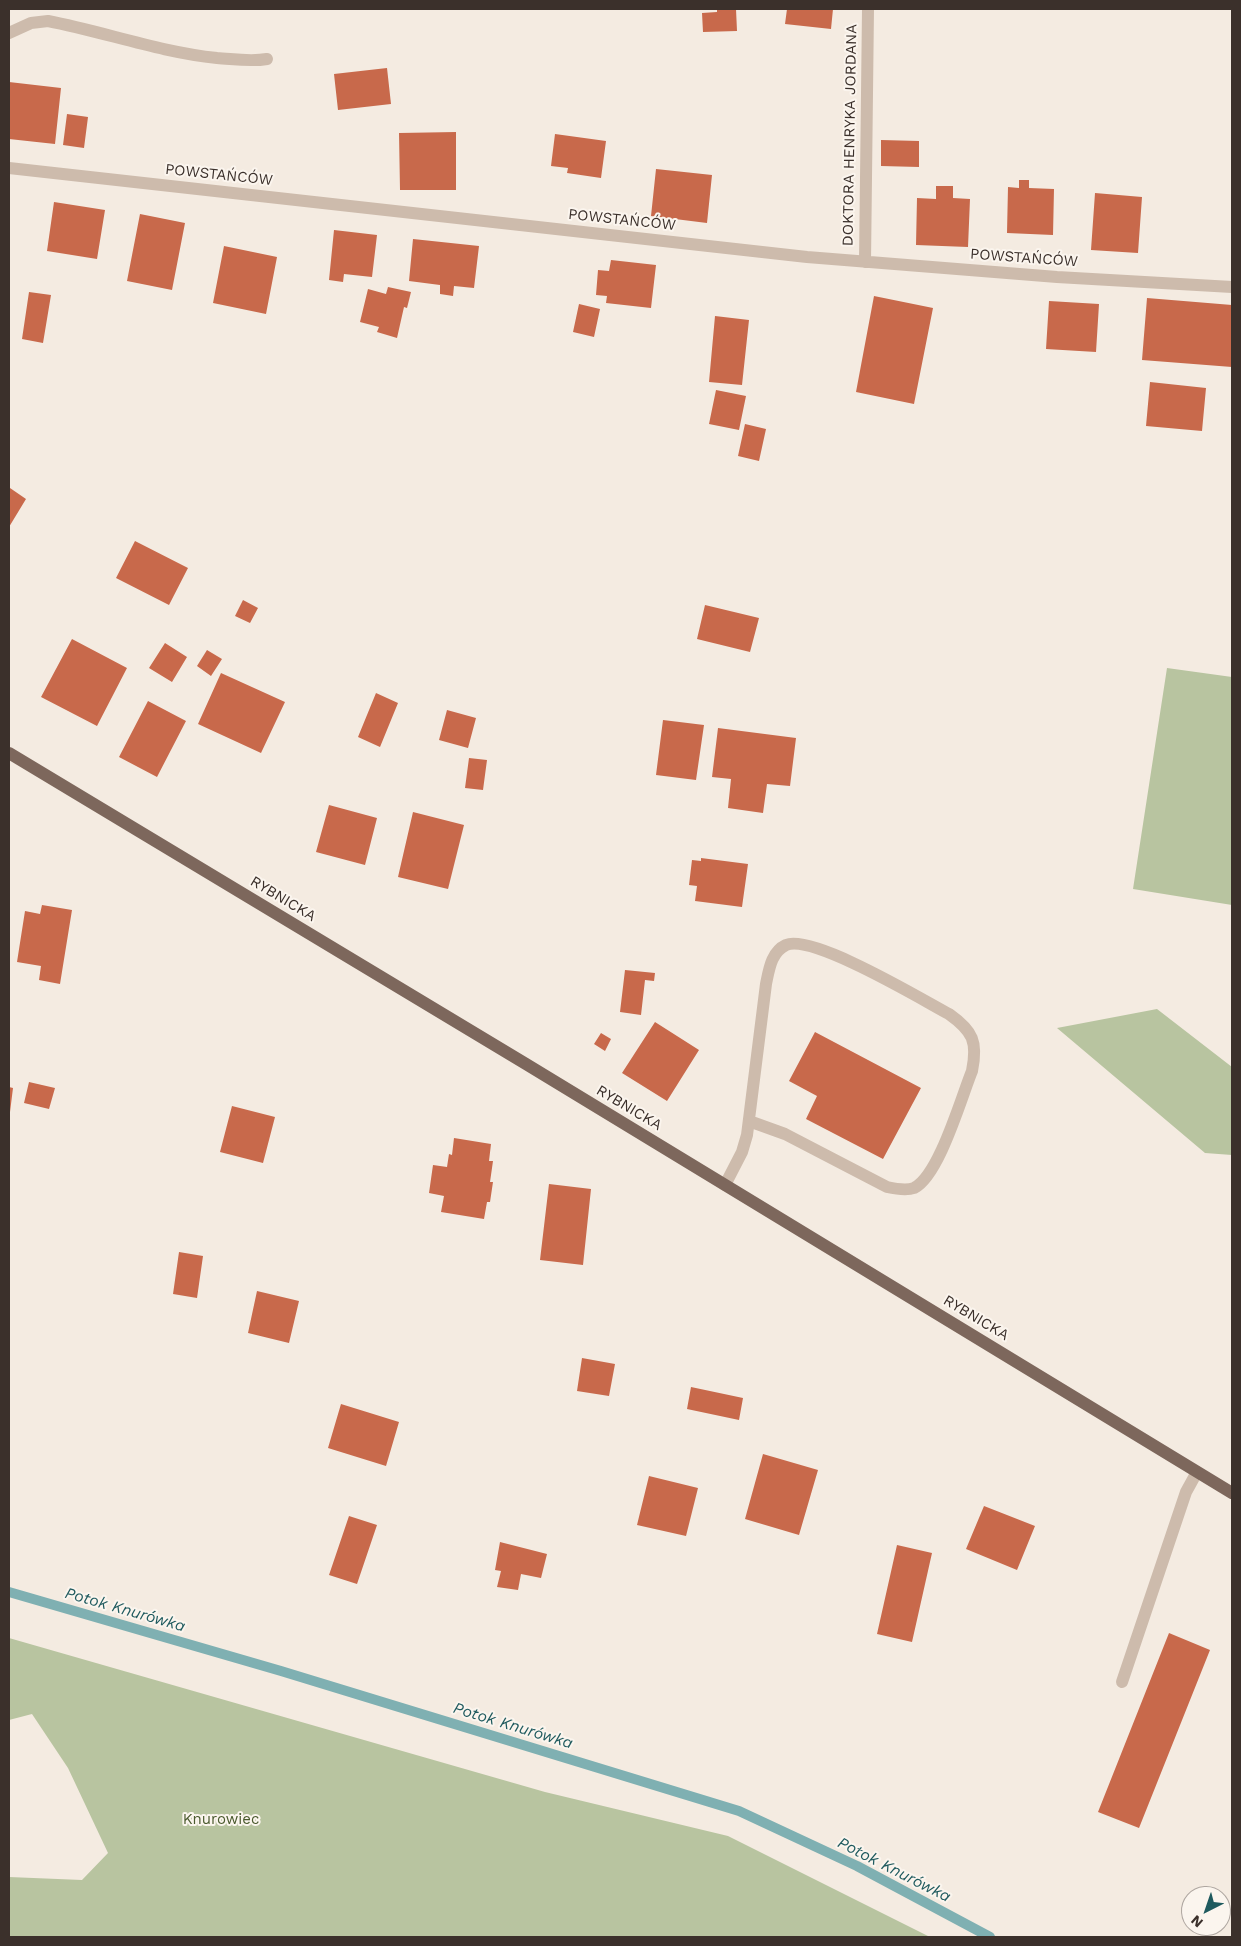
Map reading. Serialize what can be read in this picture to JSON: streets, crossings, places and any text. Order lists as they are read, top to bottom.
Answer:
{
  "streets": {
    "main road": ["RYBNICKA"],
    "street": ["DOKTORA HENRYKA JORDANA", "POWSTAŃCÓW"]
  },
  "crossings": [
    ["DOKTORA HENRYKA JORDANA", "POWSTAŃCÓW"]
  ],
  "water": ["Potok Knurówka"],
  "parks": ["Knurowiec"],
  "north": "bottom left"
}
